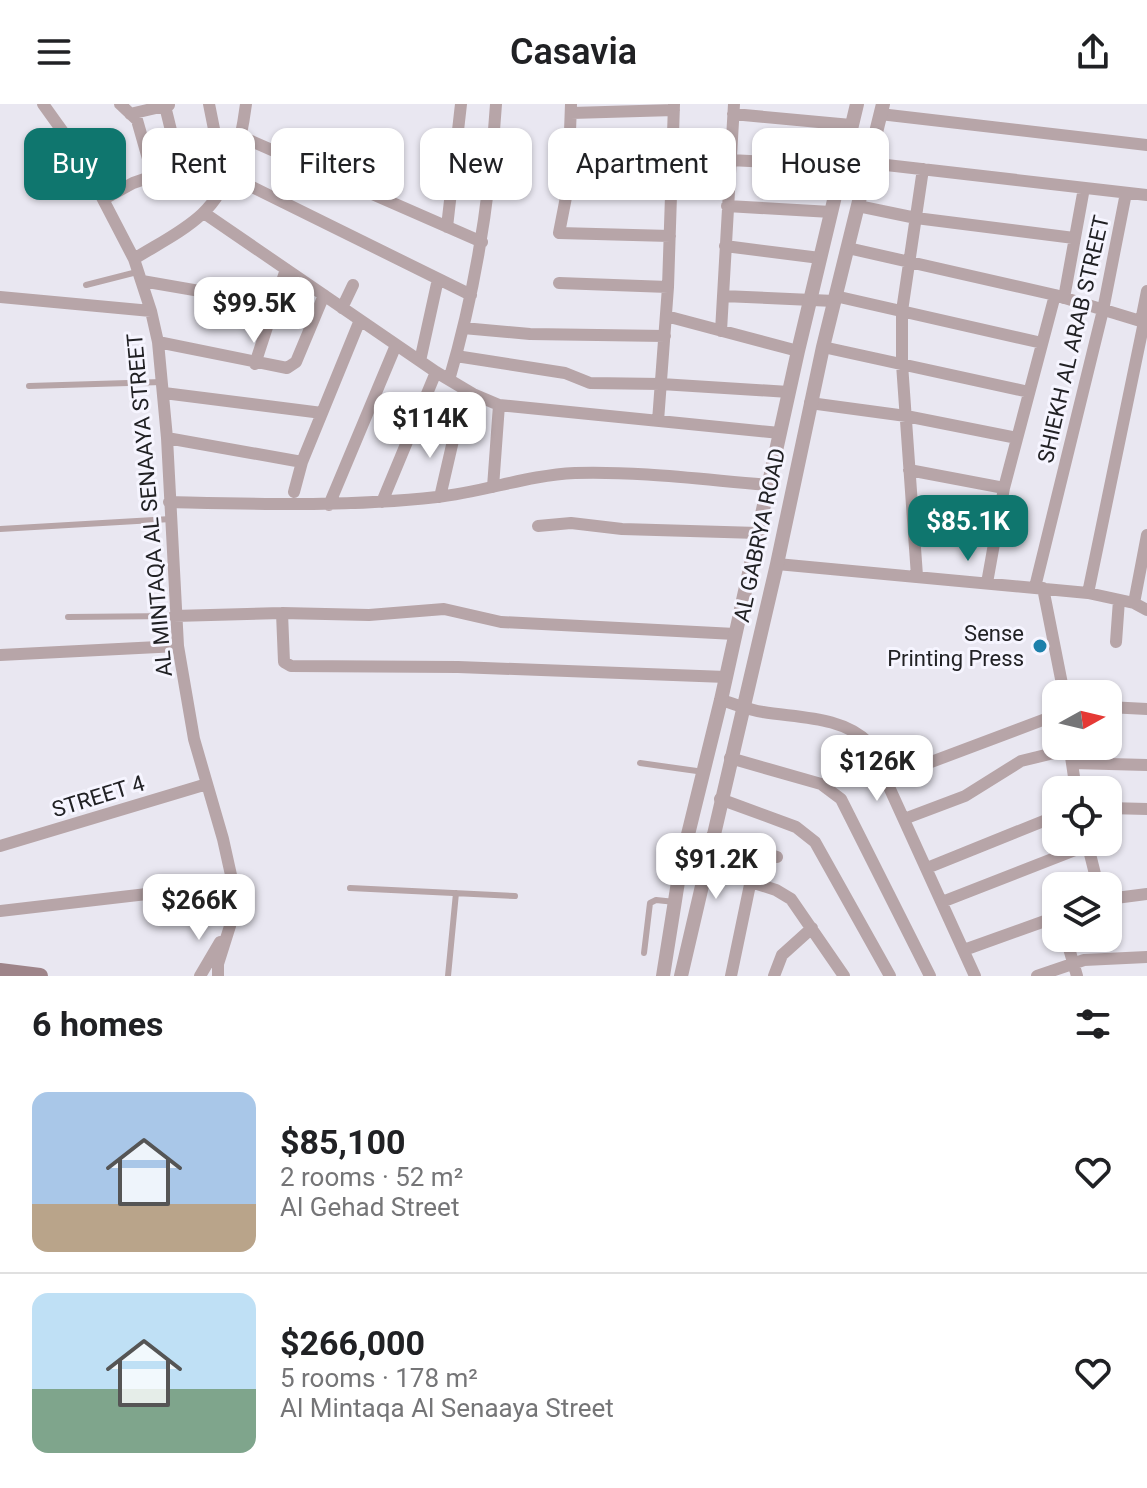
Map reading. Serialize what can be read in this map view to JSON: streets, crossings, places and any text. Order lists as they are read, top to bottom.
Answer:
{
  "streets": {
    "street": [
      "SHIEKH AL ARAB STREET",
      "AL MINTAQA AL SENAAYA STREET",
      "AL GABRYA ROAD",
      "STREET 4"
    ]
  },
  "crossings": [
    ["AL MINTAQA AL SENAAYA STREET", "STREET 4"]
  ],
  "places": ["Sense Printing Press"],
  "north": "right",
  "page": {
    "header": "Casavia",
    "chip": [
      "Buy",
      "Rent",
      "Filters",
      "New",
      "Apartment",
      "House"
    ],
    "price": [
      "$99.5K",
      "$114K",
      "$85.1K",
      "$126K",
      "$91.2K",
      "$266K"
    ],
    "heading": "6 homes",
    "list": [
      {
        "name": "$85,100",
        "note": "2 rooms · 52 m² · Al Gehad Street"
      },
      {
        "name": "$266,000",
        "note": "5 rooms · 178 m² · Al Mintaqa Al Senaaya Street"
      }
    ]
  }
}
